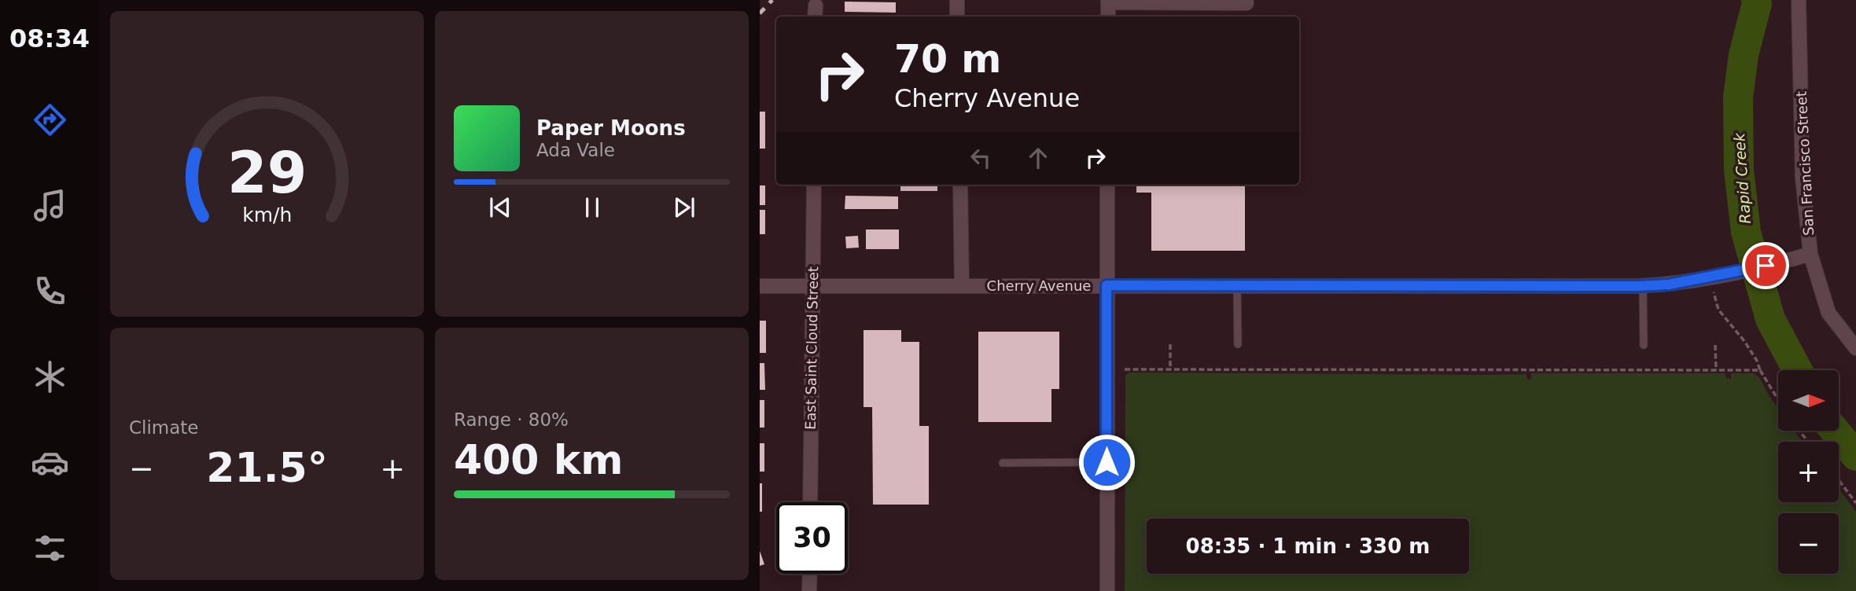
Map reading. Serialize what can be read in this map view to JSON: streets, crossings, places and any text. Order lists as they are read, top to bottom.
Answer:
{
  "streets": {
    "street": ["San Francisco Street", "Cherry Avenue", "East Saint Cloud Street"]
  },
  "crossings": [
    ["San Francisco Street", "Cherry Avenue"],
    ["Cherry Avenue", "East Saint Cloud Street"]
  ],
  "water": ["Rapid Creek"],
  "north": "right",
  "page": {
    "tabs": "08:34",
    "turn": ["70 m", "Cherry Avenue"],
    "song": ["Paper Moons", "Ada Vale"],
    "tile": [
      "Climate",
      ["Range · 80%", "400 km"]
    ],
    "map_buttons": ["+", "−"],
    "heat": ["−", "21.5°", "+"],
    "limit": "30",
    "trip": "08:35 · 1 min · 330 m",
    "gauge": ["29", "km/h"]
  }
}
